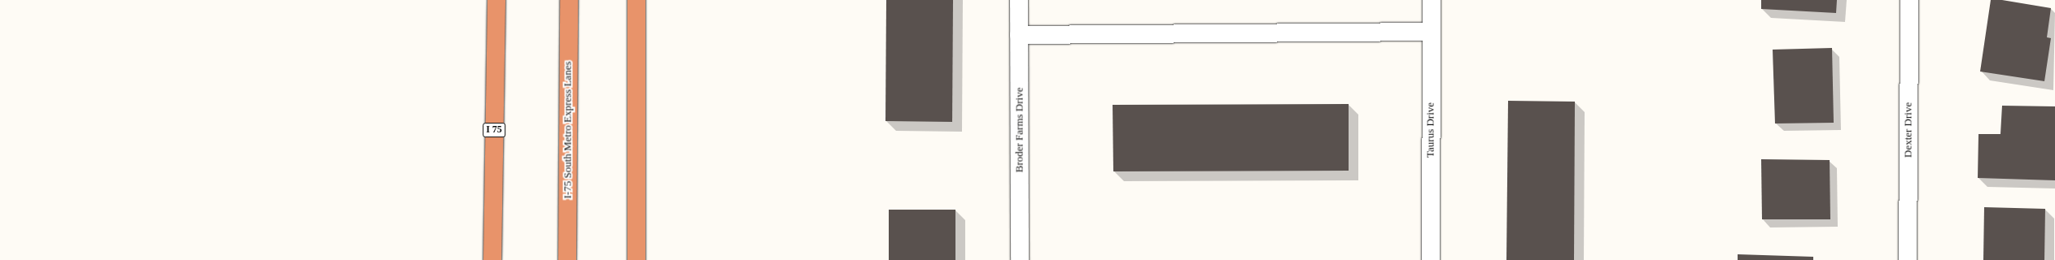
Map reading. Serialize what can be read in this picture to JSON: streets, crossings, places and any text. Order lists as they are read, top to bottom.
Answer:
{
  "streets": {
    "highway": ["I 75", "I-75 South Metro Express Lanes"],
    "street": ["Broder Farms Drive", "Taurus Drive", "Dexter Drive"]
  }
}
